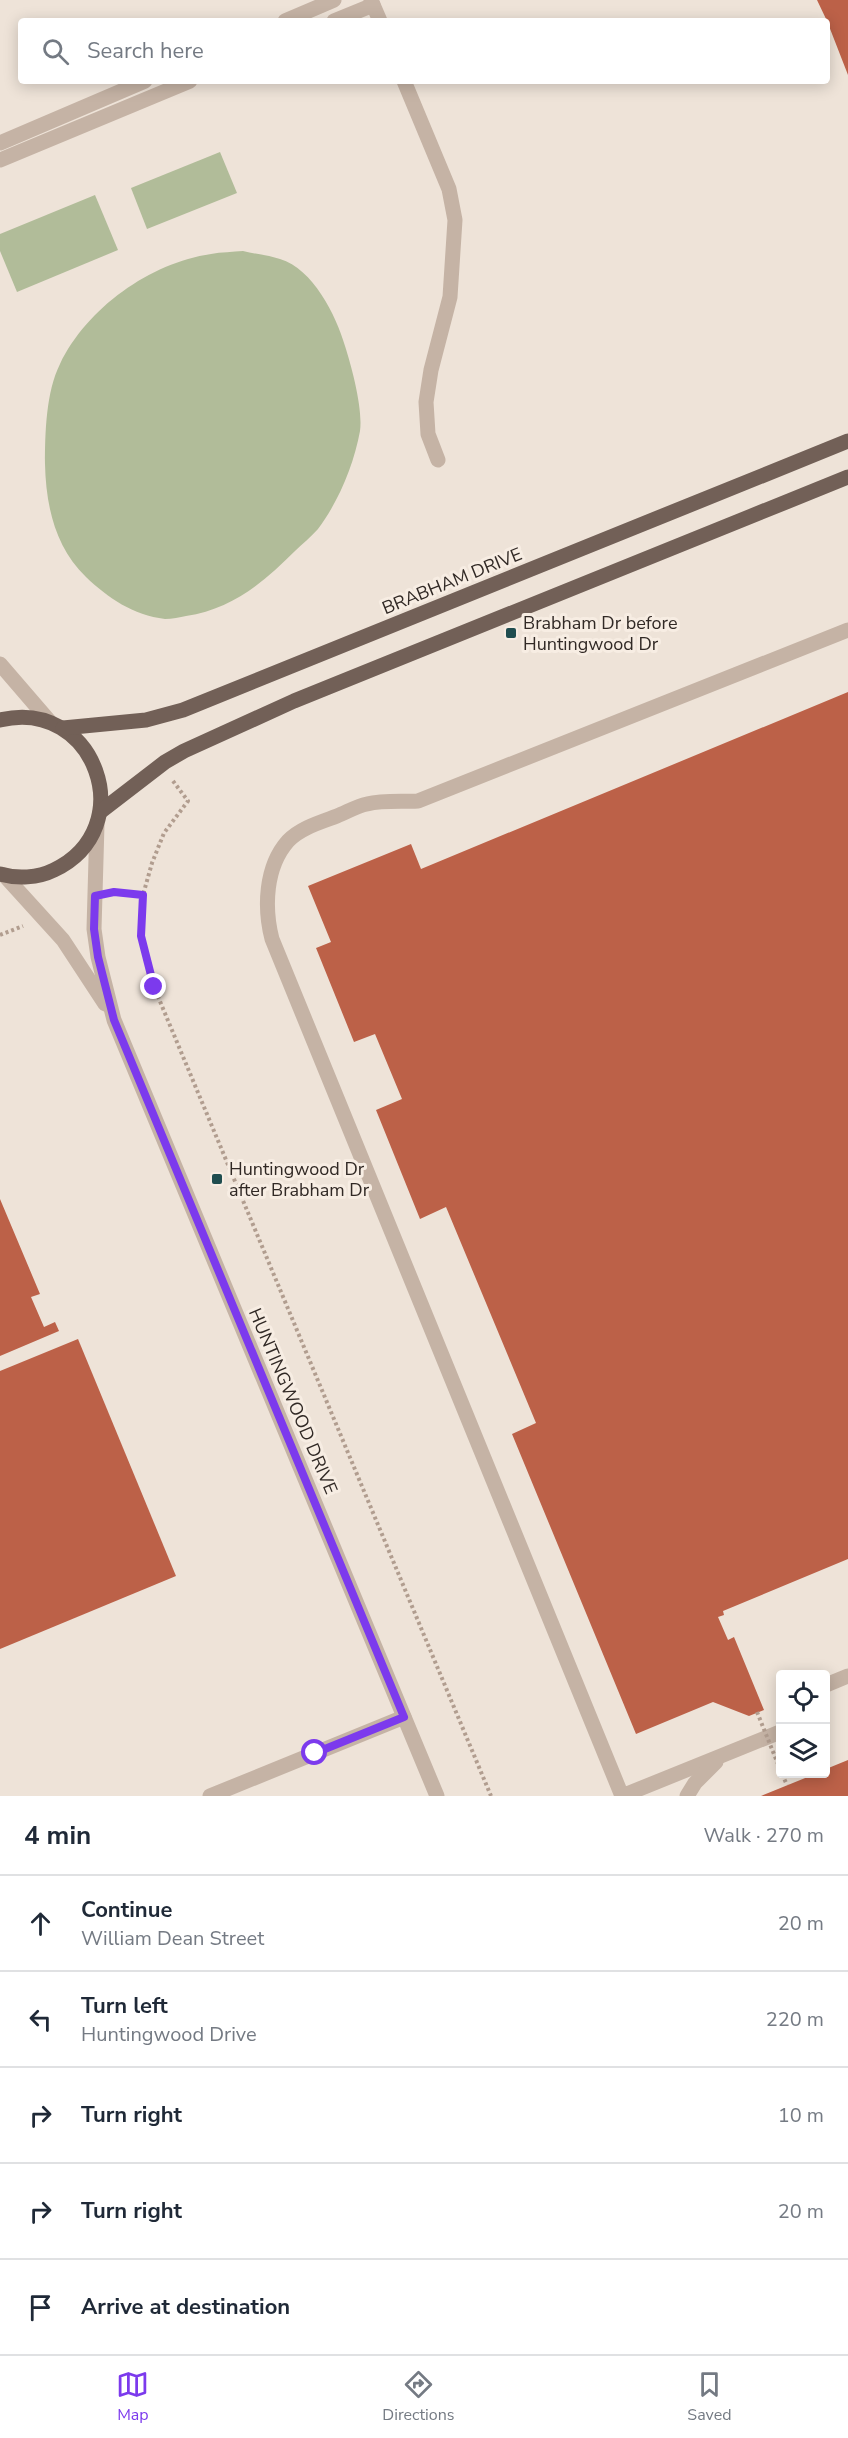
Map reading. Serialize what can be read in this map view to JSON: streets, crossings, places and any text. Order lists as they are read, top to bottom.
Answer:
{
  "streets": {
    "main road": ["BRABHAM DRIVE"],
    "street": ["HUNTINGWOOD DRIVE"]
  },
  "places": {
    "transit": ["Brabham Dr before Huntingwood Dr", "Huntingwood Dr after Brabham Dr"]
  },
  "page": {
    "search": "Search here",
    "heading": ["4 min", "Walk · 270 m"],
    "list": [
      ["Continue", "William Dean Street", "20 m"],
      ["Turn left", "Huntingwood Drive", "220 m"],
      ["Turn right", "10 m"],
      ["Turn right", "20 m"],
      "Arrive at destination"
    ],
    "nav": ["Map", "Directions", "Saved"]
  }
}
